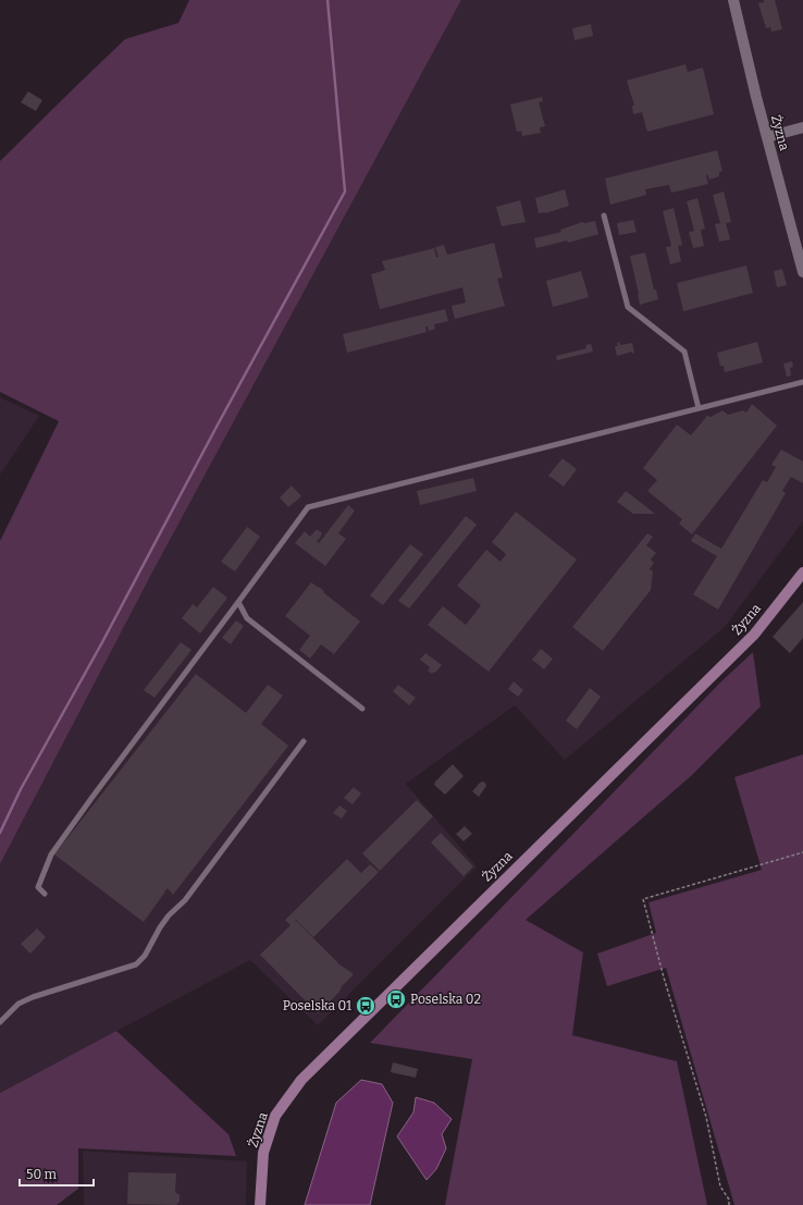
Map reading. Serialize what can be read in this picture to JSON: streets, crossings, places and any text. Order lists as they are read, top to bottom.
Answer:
{
  "streets": {
    "street": ["Żyzna"]
  },
  "places": {
    "bus stop": ["Poselska 02", "Poselska 01"]
  },
  "scale_bar": "50 m"
}
